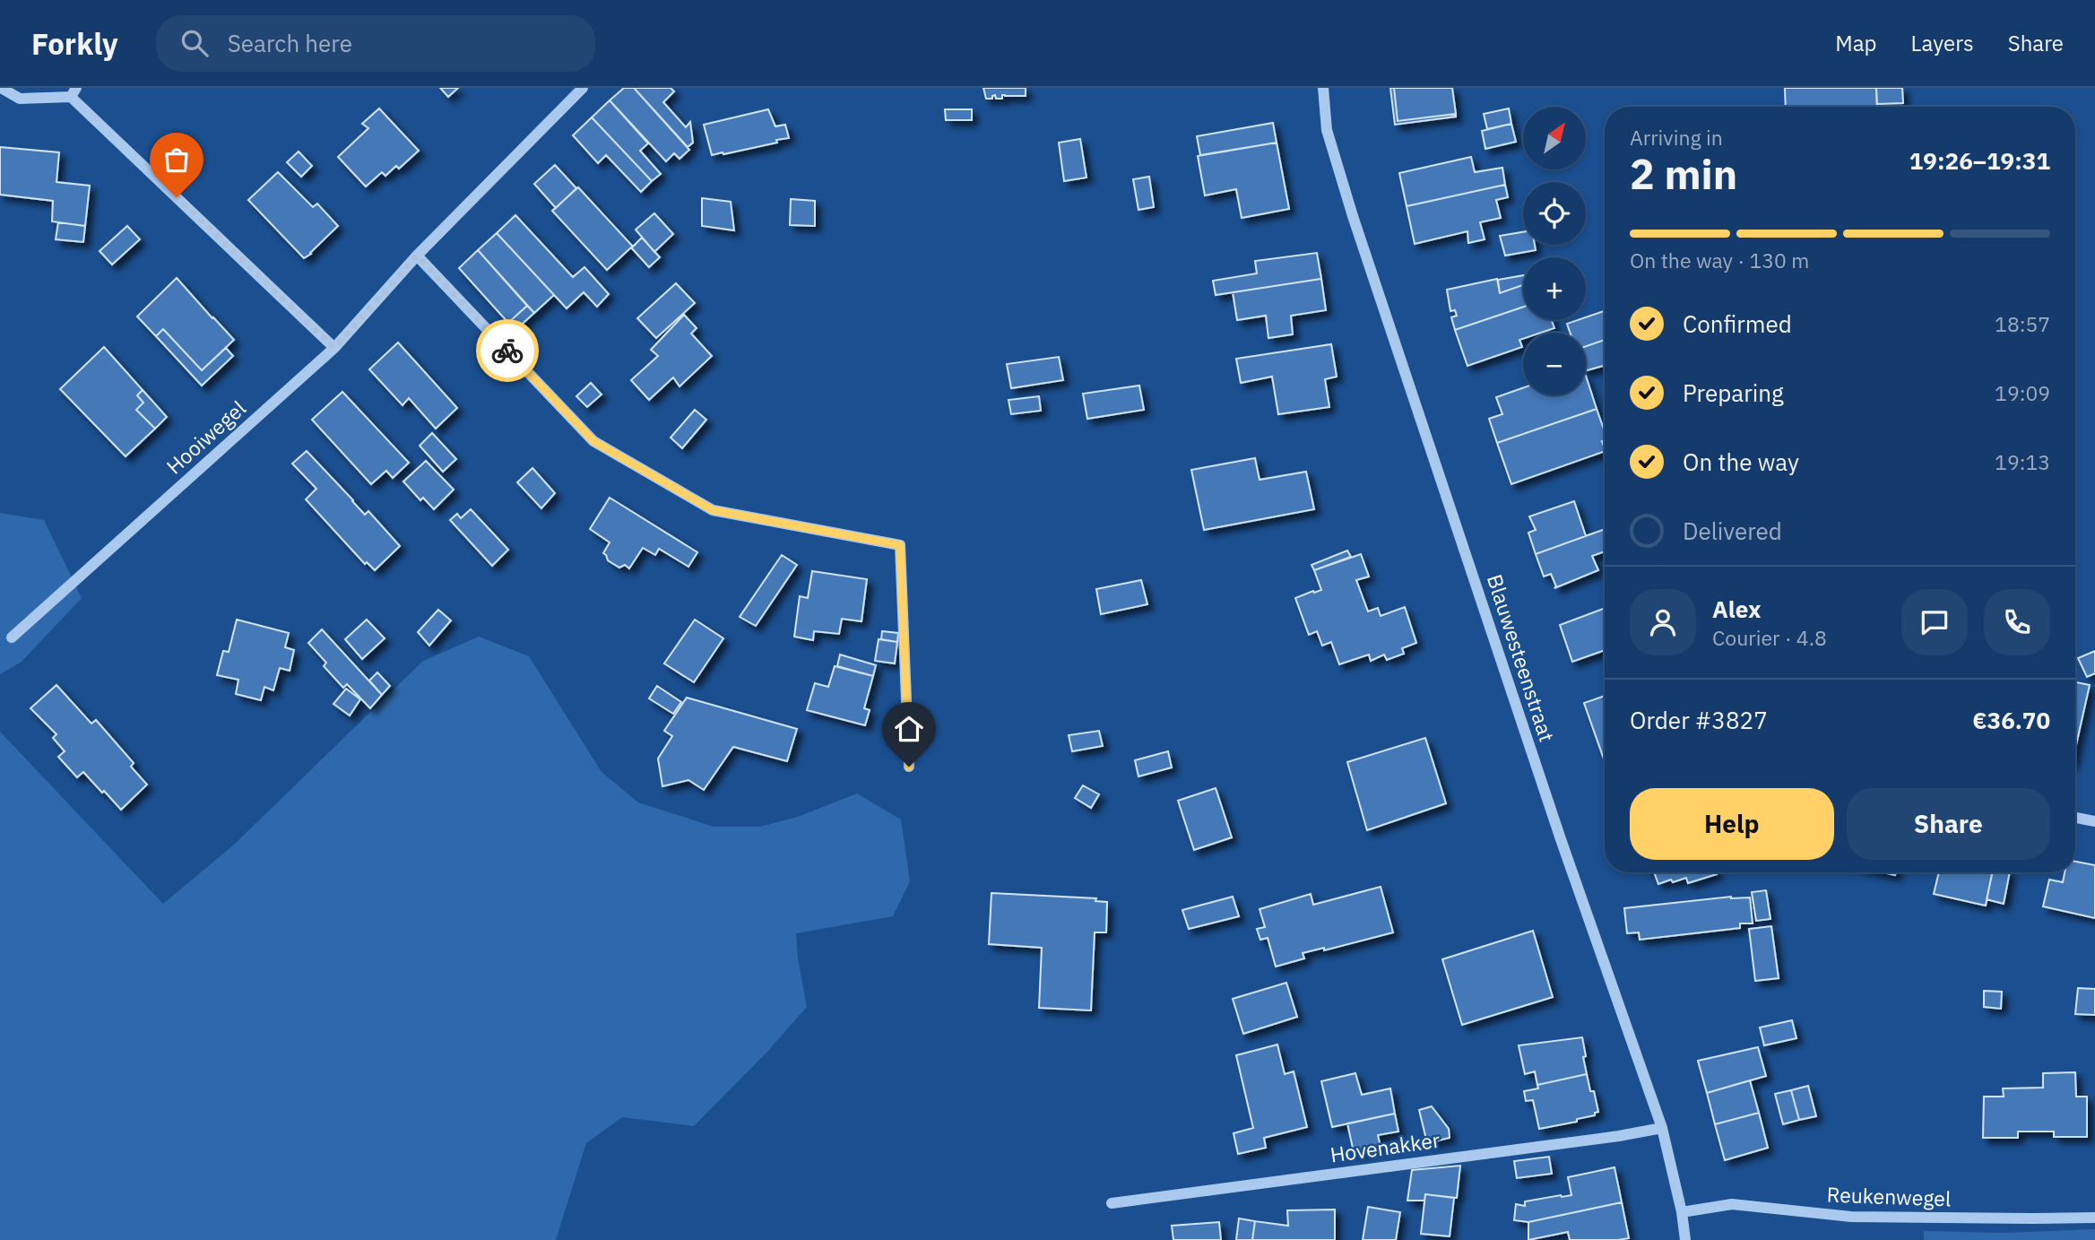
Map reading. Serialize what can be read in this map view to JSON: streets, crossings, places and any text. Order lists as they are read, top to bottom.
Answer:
{
  "streets": {
    "street": [
      "Hooiwegel",
      "Blauwesteenstraat",
      "Hovenakker",
      "Reukenwegel"
    ]
  },
  "crossings": [
    ["Blauwesteenstraat", "Hovenakker"],
    ["Blauwesteenstraat", "Reukenwegel"]
  ],
  "north": "top right",
  "page": {
    "header": "Forkly",
    "search": "Search here",
    "nav": ["Map", "Layers", "Share"],
    "map_buttons": ["+", "−"],
    "heading": ["2 min", "Arriving in", "19:26–19:31"],
    "panel": [
      "Alex",
      "Courier · 4.8",
      "Order #3827",
      "€36.70"
    ],
    "bar": "On the way · 130 m",
    "list": [
      ["Confirmed", "18:57"],
      ["Preparing", "19:09"],
      ["On the way", "19:13"],
      "Delivered"
    ],
    "buttons": ["Help", "Share"]
  }
}
